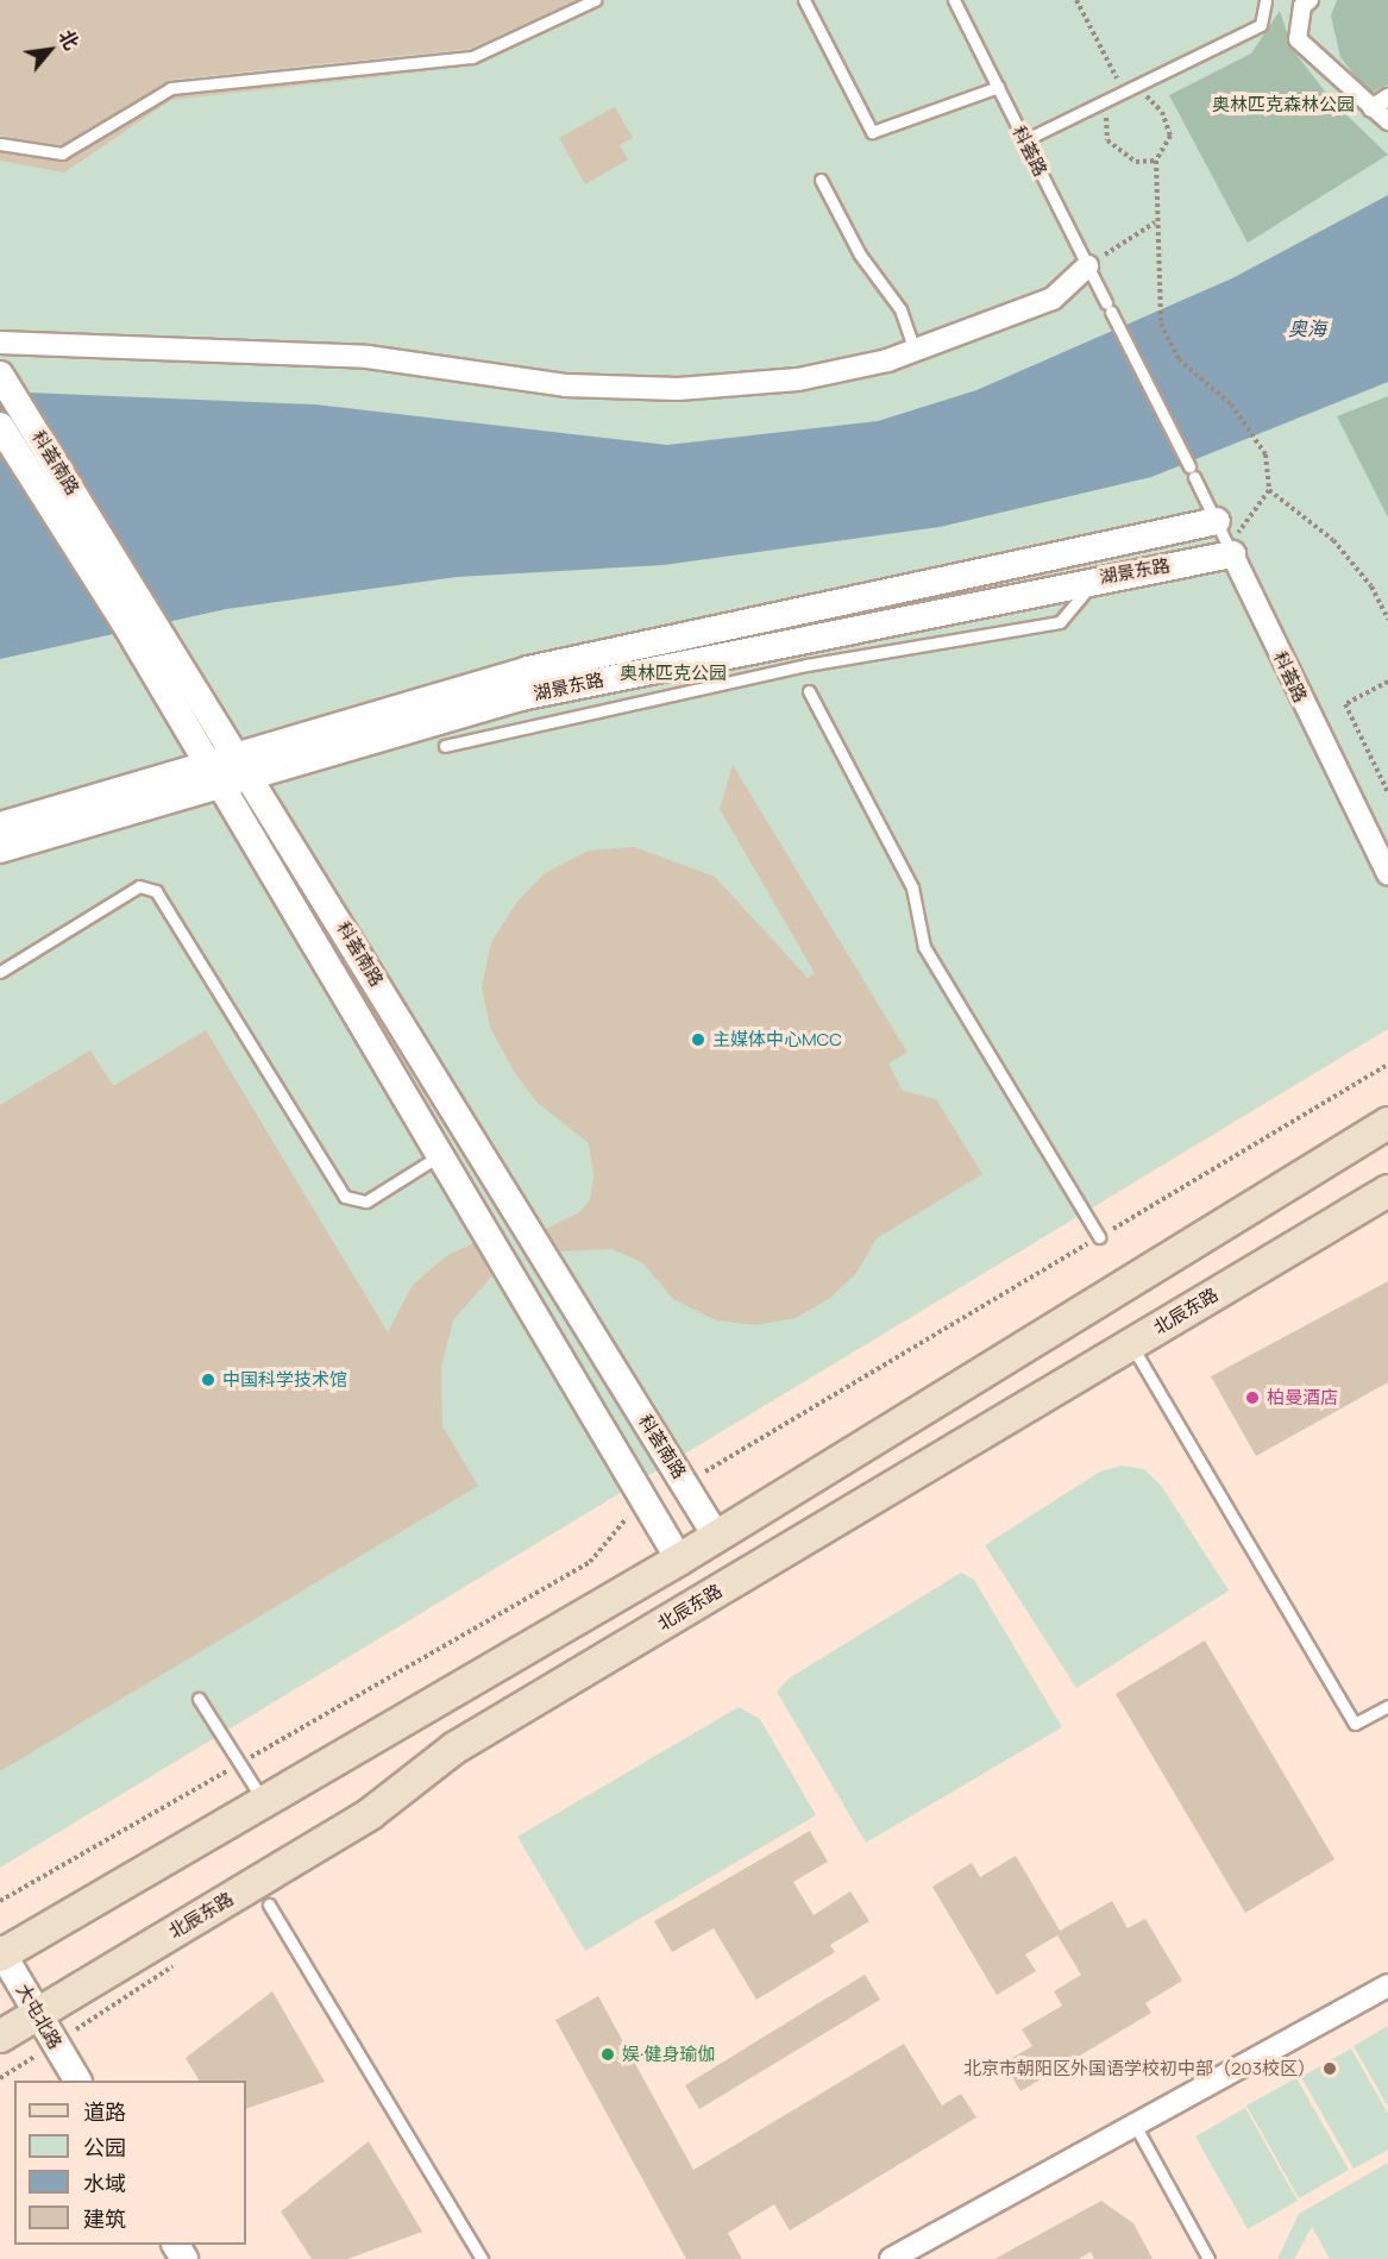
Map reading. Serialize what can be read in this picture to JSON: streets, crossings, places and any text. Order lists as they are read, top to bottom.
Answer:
{
  "streets": {
    "main road": ["北辰东路"],
    "street": [
      "科荟路",
      "科荟南路",
      "湖景东路",
      "大屯北路"
    ]
  },
  "crossings": [
    ["科荟路", "湖景东路"],
    ["科荟南路", "湖景东路"],
    ["北辰东路", "大屯北路"]
  ],
  "water": ["奥海"],
  "parks": ["奥林匹克森林公园", "奥林匹克公园"],
  "places": [
    "主媒体中心MCC",
    "中国科学技术馆",
    "柏曼酒店",
    "娱·健身瑜伽",
    "北京市朝阳区外国语学校初中部（203校区）"
  ],
  "legend": [
    "道路",
    "公园",
    "水域",
    "建筑"
  ],
  "north": "top right"
}
